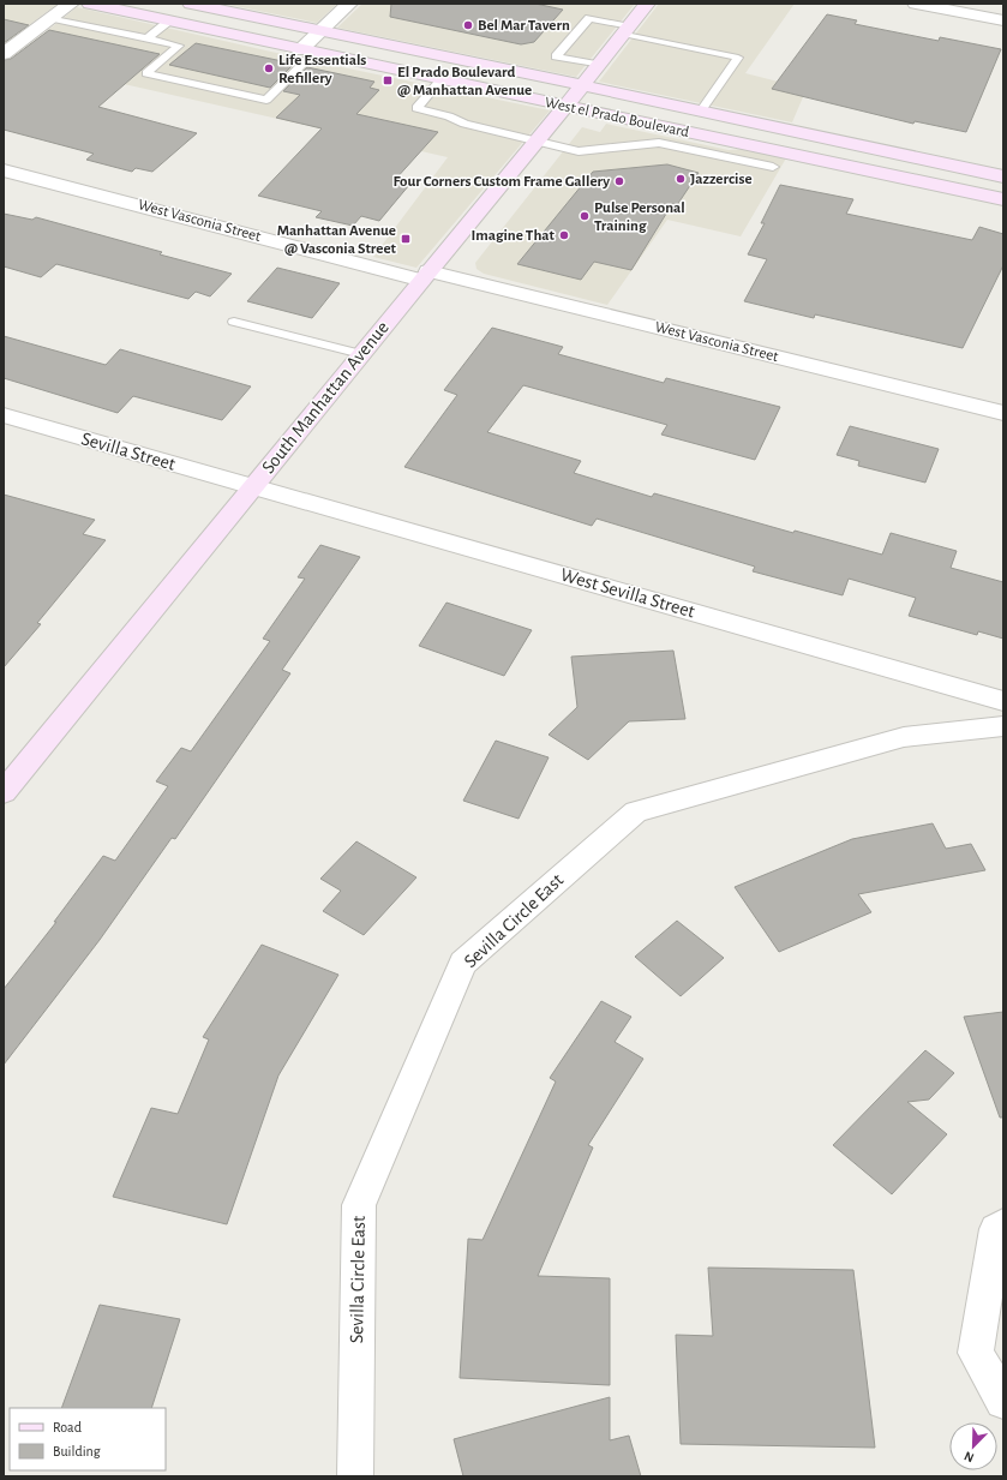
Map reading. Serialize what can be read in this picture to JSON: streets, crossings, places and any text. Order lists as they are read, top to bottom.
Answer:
{
  "streets": {
    "street": [
      "West el Prado Boulevard",
      "West Vasconia Street",
      "South Manhattan Avenue",
      "Sevilla Street",
      "West Sevilla Street",
      "Sevilla Circle East"
    ]
  },
  "crossings": [
    ["West el Prado Boulevard", "South Manhattan Avenue"],
    ["West Vasconia Street", "South Manhattan Avenue"],
    ["South Manhattan Avenue", "Sevilla Street"],
    ["South Manhattan Avenue", "West Sevilla Street"],
    ["Sevilla Street", "West Sevilla Street"]
  ],
  "places": {
    "other": [
      "Bel Mar Tavern",
      "Life Essentials Refillery",
      "Jazzercise",
      "Four Corners Custom Frame Gallery",
      "Pulse Personal Training",
      "Imagine That"
    ],
    "transit": ["El Prado Boulevard @ Manhattan Avenue", "Manhattan Avenue @ Vasconia Street"]
  },
  "legend": ["Road", "Building"],
  "north": "bottom left"
}
